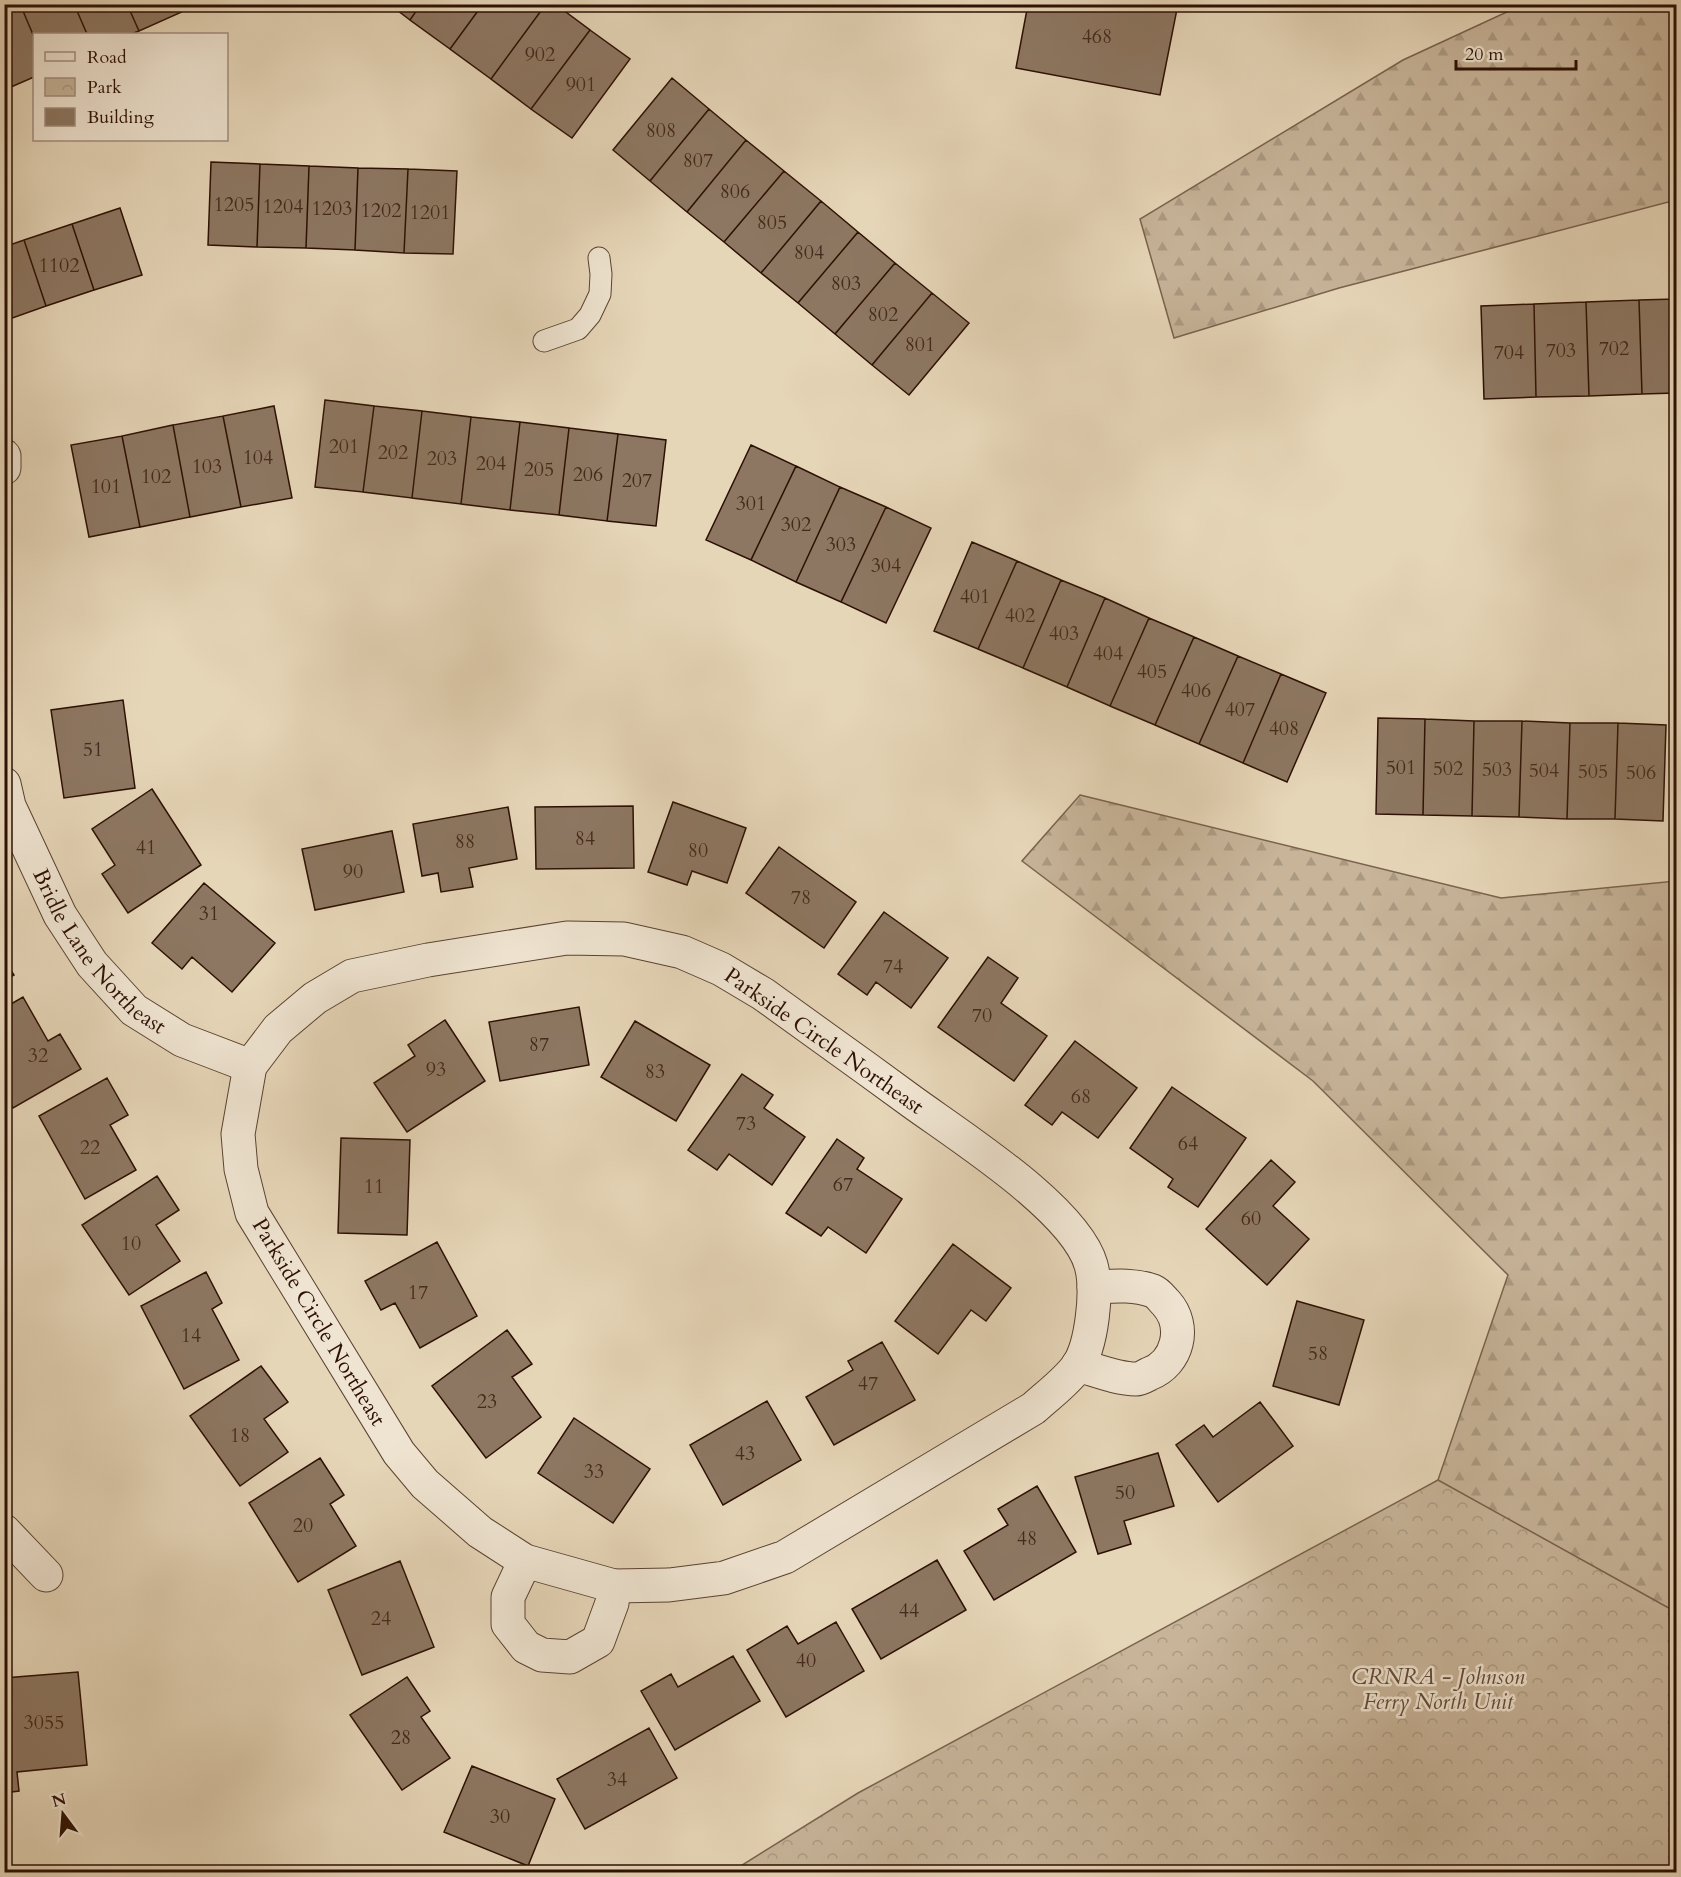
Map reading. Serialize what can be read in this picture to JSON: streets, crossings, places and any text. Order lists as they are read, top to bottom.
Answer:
{
  "streets": {
    "street": ["Bridle Lane Northeast", "Parkside Circle Northeast"]
  },
  "crossings": [
    ["Bridle Lane Northeast", "Parkside Circle Northeast"]
  ],
  "parks": ["CRNRA - Johnson Ferry North Unit"],
  "house_numbers": [
    "468",
    "902",
    "901",
    "808",
    "807",
    "806",
    "1205",
    "1204",
    "1203",
    "1202",
    "1201",
    "805",
    "804",
    "1102",
    "803",
    "802",
    "801",
    "702",
    "703",
    "704",
    "201",
    "202",
    "104",
    "203",
    "204",
    "103",
    "205",
    "206",
    "102",
    "207",
    "101",
    "301",
    "302",
    "303",
    "304",
    "401",
    "402",
    "403",
    "404",
    "405",
    "406",
    "407",
    "408",
    "51",
    "501",
    "502",
    "503",
    "504",
    "505",
    "506",
    "84",
    "88",
    "41",
    "80",
    "90",
    "78",
    "31",
    "74",
    "70",
    "87",
    "32",
    "93",
    "83",
    "68",
    "73",
    "64",
    "22",
    "67",
    "11",
    "60",
    "10",
    "17",
    "14",
    "58",
    "47",
    "23",
    "18",
    "43",
    "33",
    "50",
    "20",
    "48",
    "44",
    "24",
    "40",
    "3055",
    "28",
    "34",
    "30"
  ],
  "legend": ["Road", "Park", "Building"],
  "scale_bar": "20 m",
  "north": "top"
}
